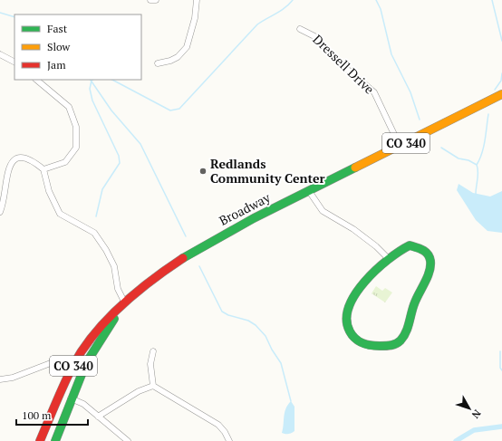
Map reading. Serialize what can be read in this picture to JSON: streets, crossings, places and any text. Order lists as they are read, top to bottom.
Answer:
{
  "streets": {
    "main road": ["CO 340", "Broadway"],
    "street": ["Dressell Drive"]
  },
  "crossings": [
    ["Dressell Drive", "Broadway"]
  ],
  "places": ["Redlands Community Center"],
  "legend": ["Fast", "Slow", "Jam"],
  "scale_bar": "100 m",
  "north": "bottom right"
}
